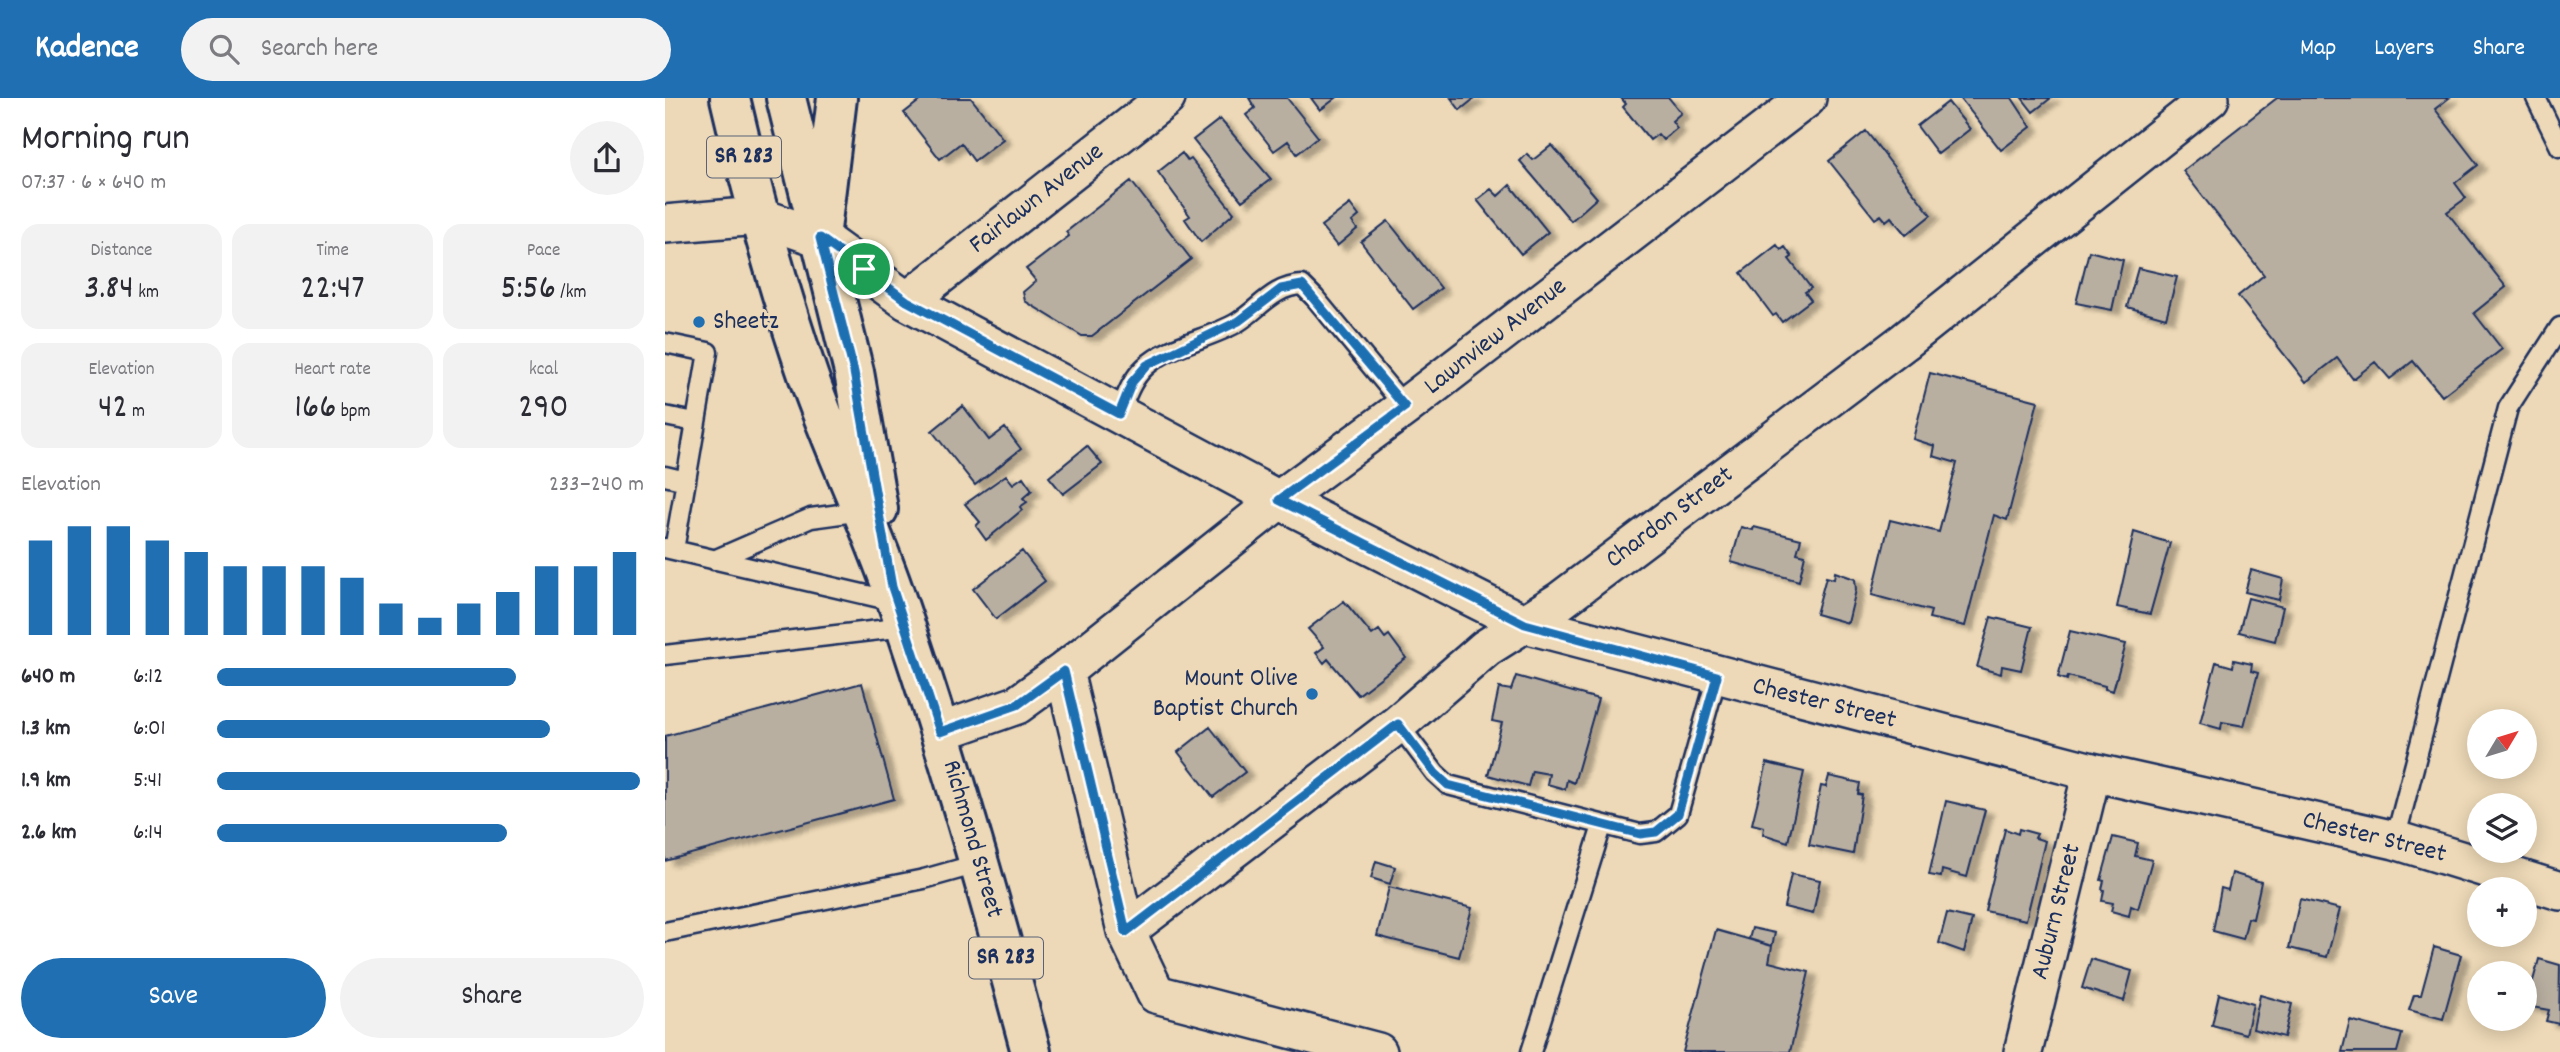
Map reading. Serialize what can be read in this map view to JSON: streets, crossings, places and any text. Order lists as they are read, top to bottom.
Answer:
{
  "streets": {
    "main road": ["SR 283", "Richmond Street"],
    "street": [
      "Fairlawn Avenue",
      "Lawnview Avenue",
      "Chardon Street",
      "Chester Street",
      "Auburn Street"
    ]
  },
  "crossings": [
    ["Fairlawn Avenue", "Chester Street"],
    ["Lawnview Avenue", "Chester Street"],
    ["Lawnview Avenue", "Richmond Street"],
    ["Chardon Street", "Chester Street"],
    ["Chester Street", "Richmond Street"],
    ["Chester Street", "Auburn Street"]
  ],
  "places": ["Sheetz", "Mount Olive Baptist Church"],
  "north": "top right",
  "page": {
    "header": "Kadence",
    "search": "Search here",
    "nav": ["Map", "Layers", "Share"],
    "heading": ["Morning run", "07:37 · 6 × 640 m"],
    "stats": [
      ["Distance", "3.84 km"],
      ["Time", "22:47"],
      ["Pace", "5:56 /km"],
      ["Elevation", "42 m"],
      ["Heart rate", "166 bpm"],
      ["kcal", "290"]
    ],
    "chart": ["Elevation", "233–240 m"],
    "list": [
      {
        "name": "640 m",
        "note": "6:12"
      },
      {
        "name": "1.3 km",
        "note": "6:01"
      },
      {
        "name": "1.9 km",
        "note": "5:41"
      },
      {
        "name": "2.6 km",
        "note": "6:14"
      }
    ],
    "map_buttons": ["+", "−"],
    "buttons": ["Save", "Share"]
  }
}
